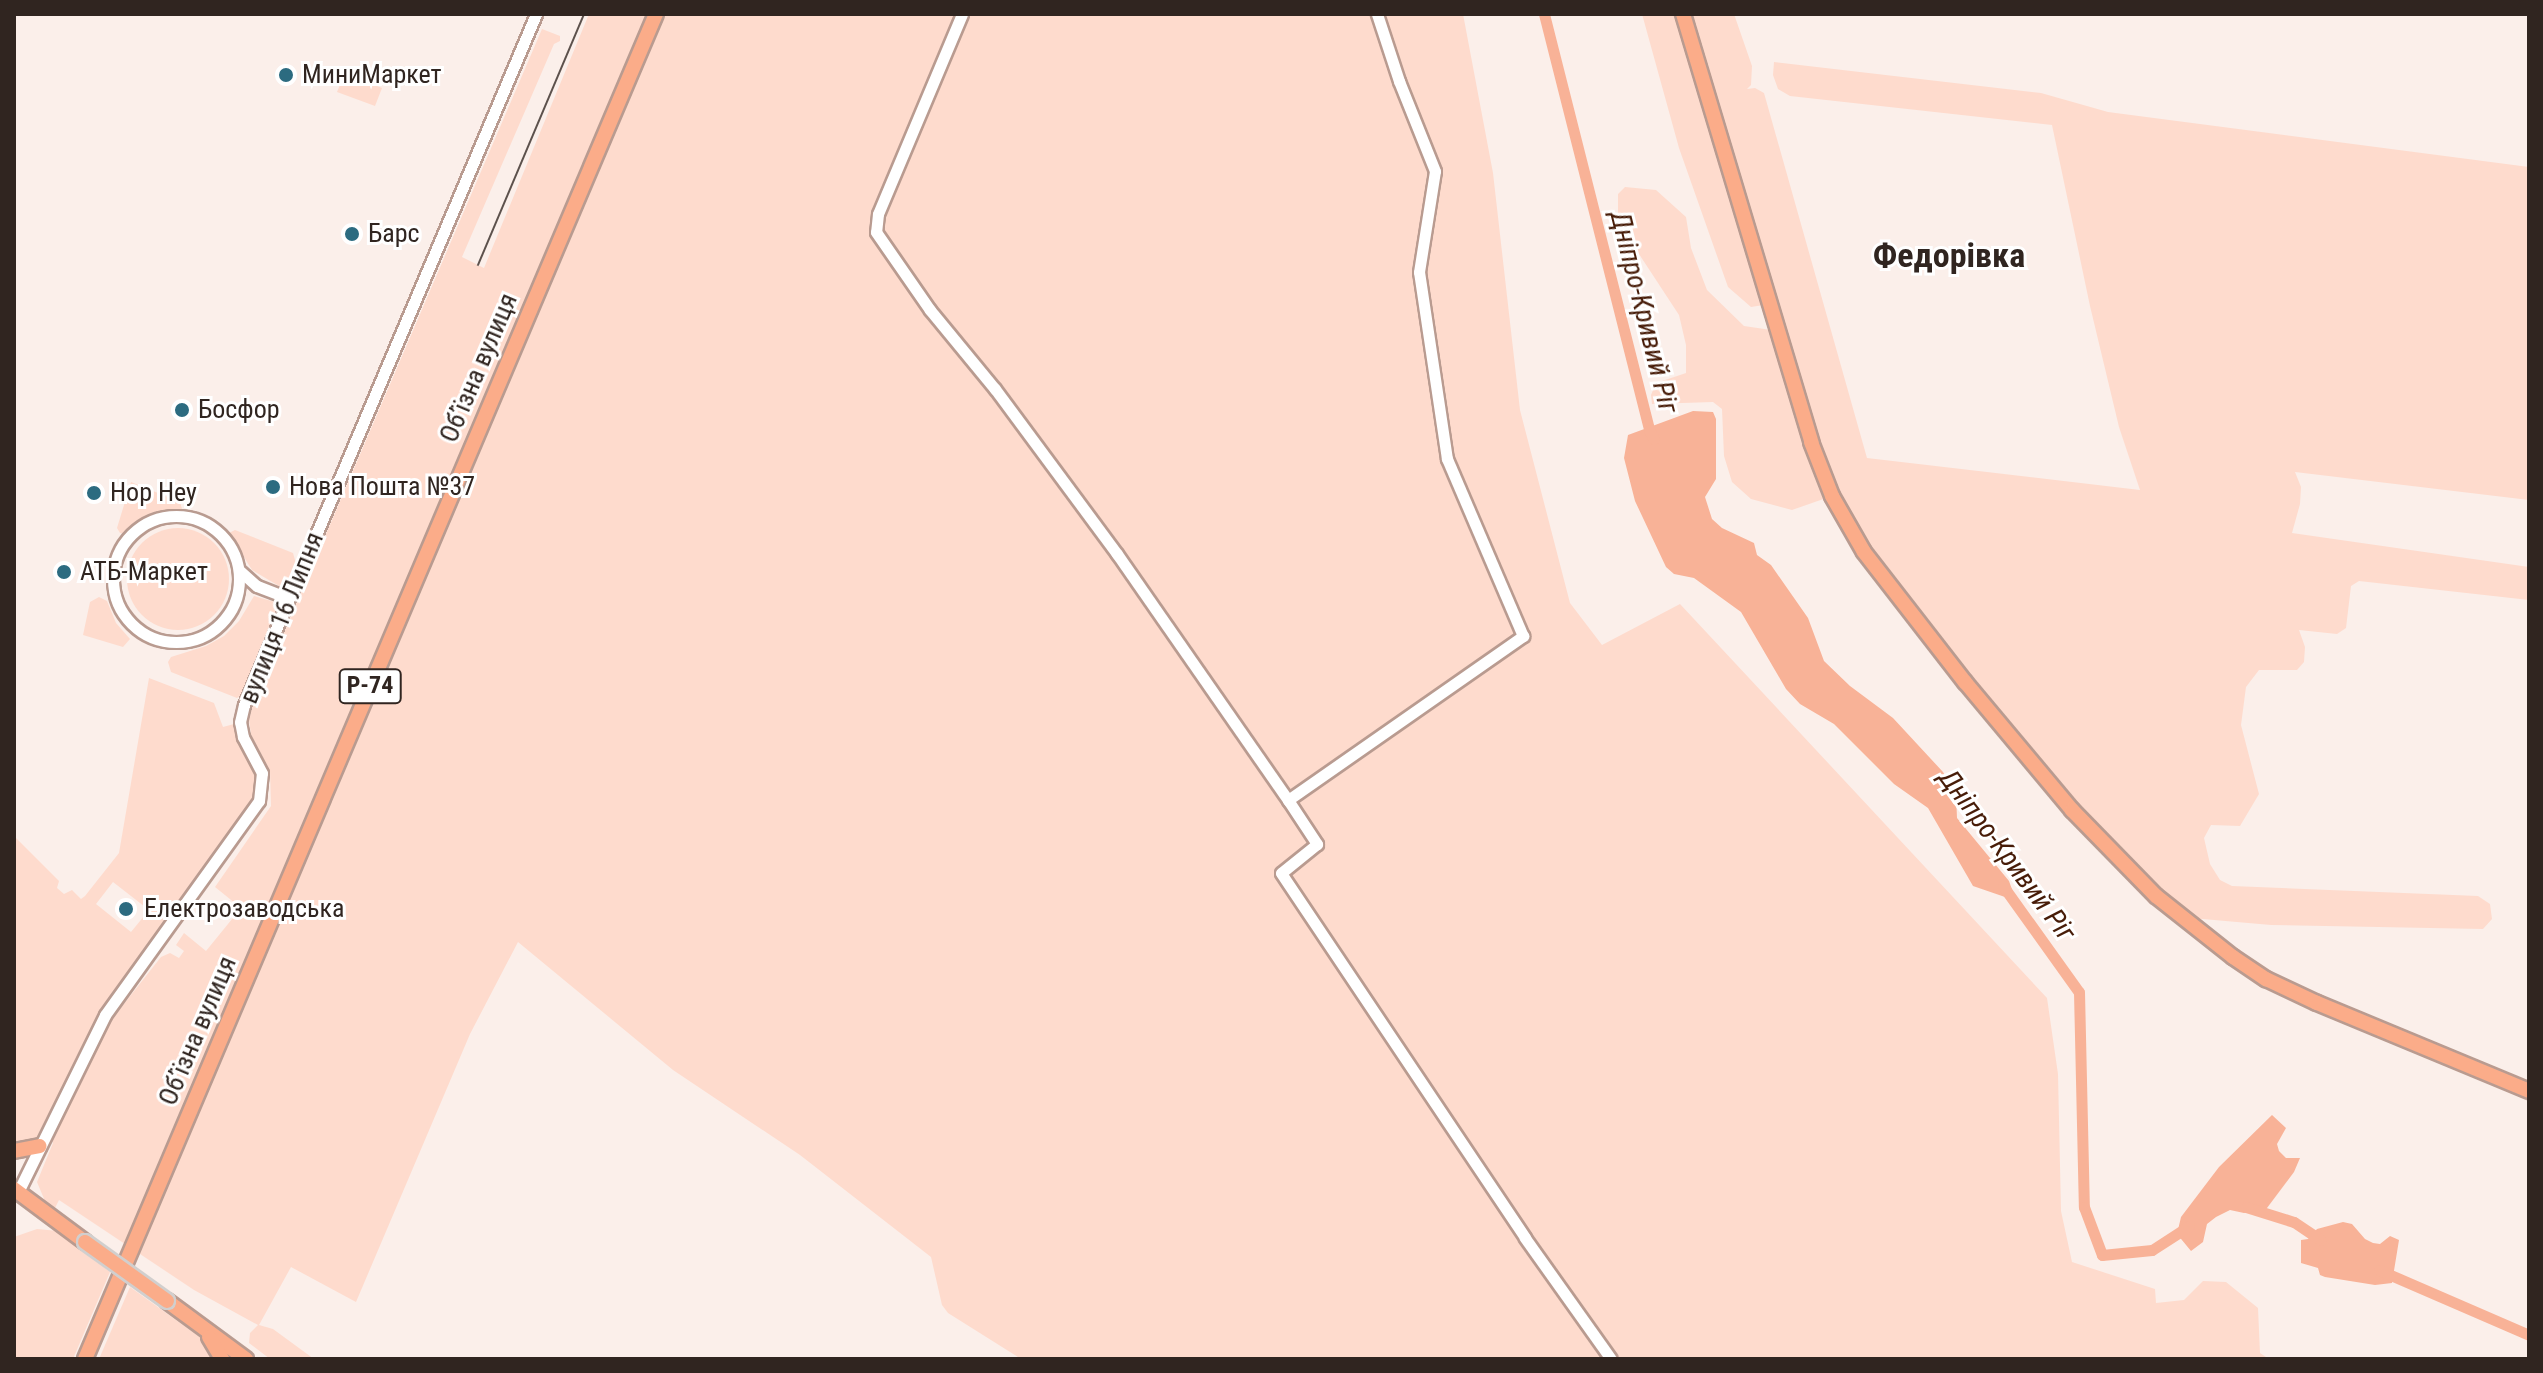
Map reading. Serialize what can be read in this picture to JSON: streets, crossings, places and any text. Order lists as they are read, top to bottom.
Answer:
{
  "streets": {
    "main road": ["Обʼїзна вулиця", "Р-74"],
    "street": ["вулиця 16 Липня"]
  },
  "districts": ["Федорівка"],
  "water": ["Дніпро-Кривий Ріг"],
  "places": [
    "МиниМаркет",
    "Барс",
    "Босфор",
    "Нова Пошта №37",
    "Hop Hey",
    "АТБ-Маркет",
    "Електрозаводська"
  ]
}
